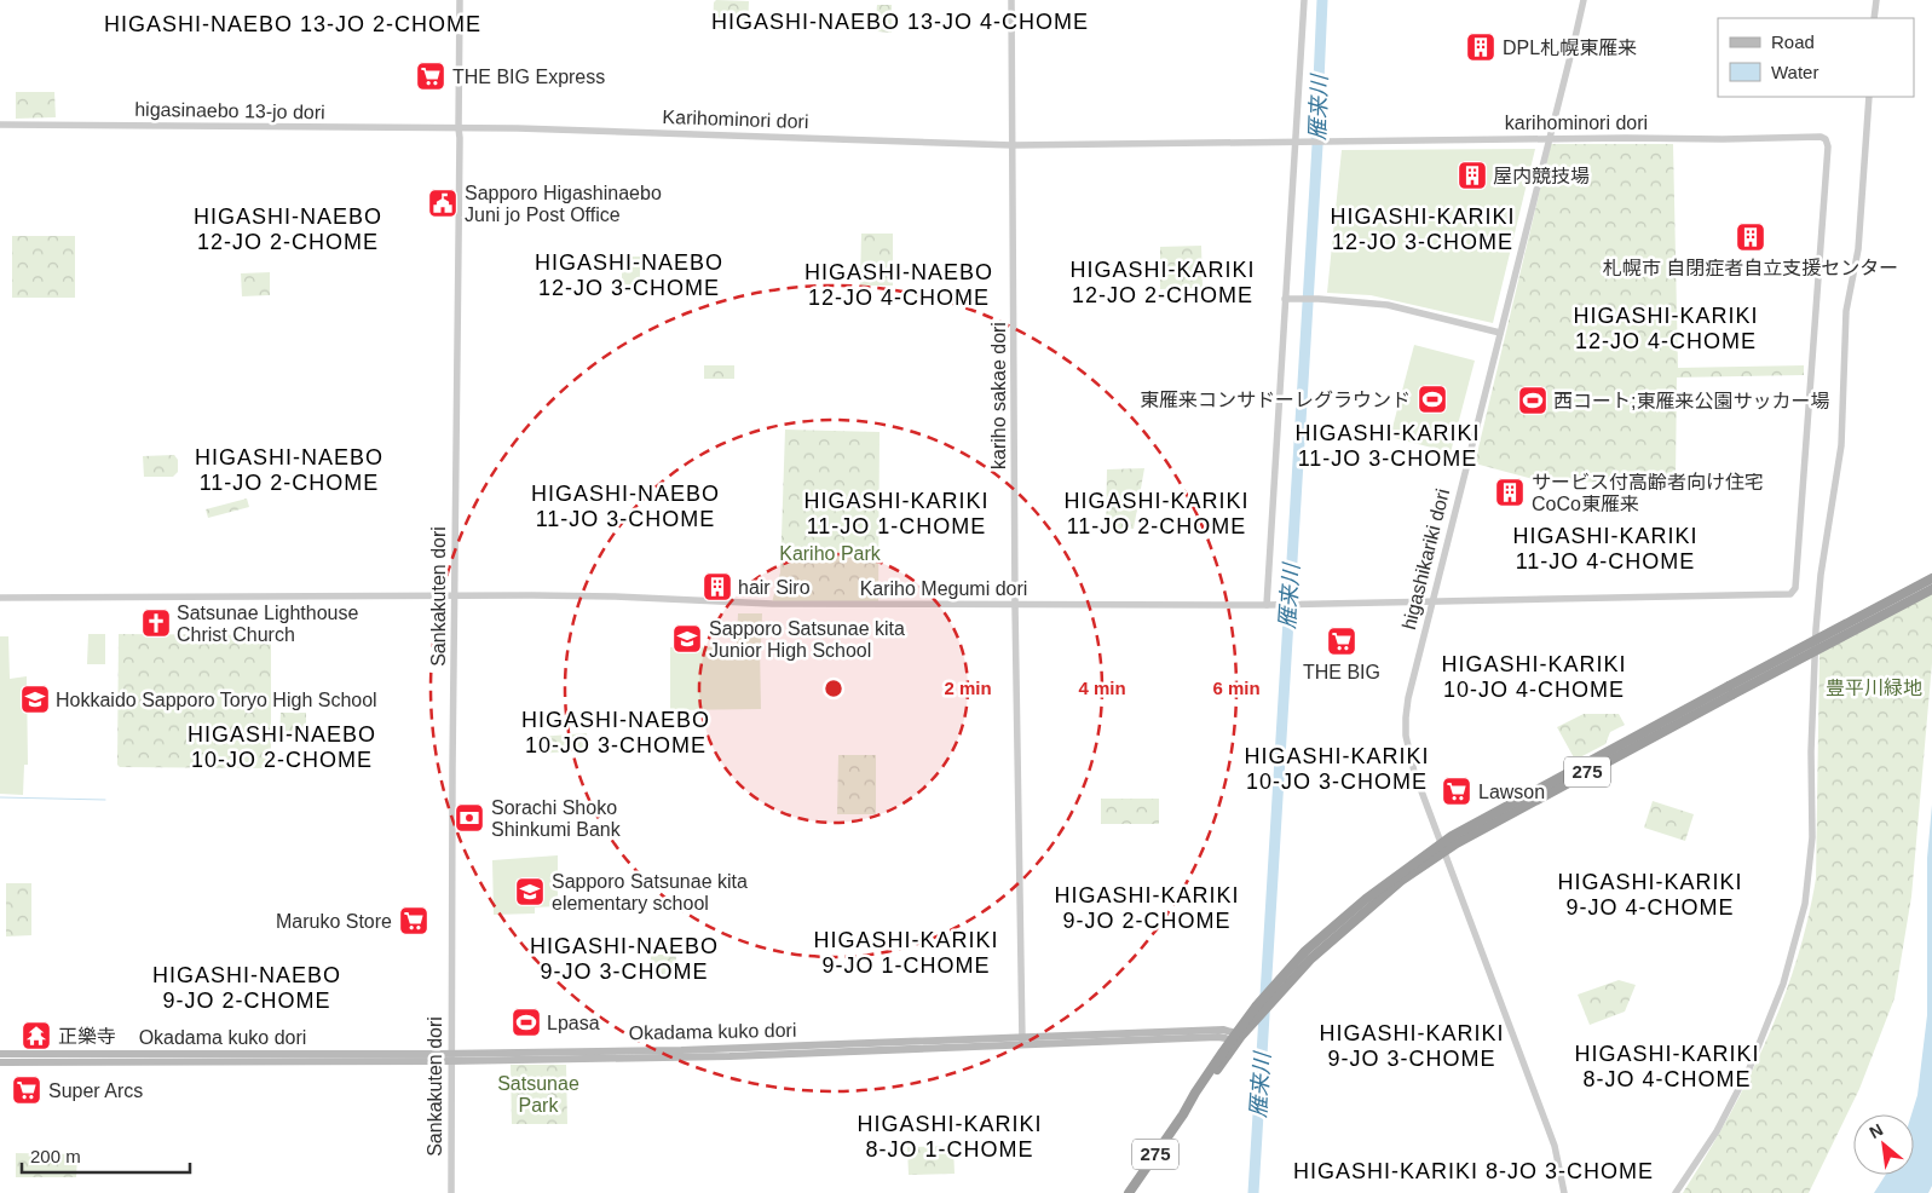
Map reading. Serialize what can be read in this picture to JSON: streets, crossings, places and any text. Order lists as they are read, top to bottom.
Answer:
{
  "streets": {
    "highway": ["275"],
    "main road": ["Okadama kuko dori"],
    "street": [
      "higasinaebo 13-jo dori",
      "Karihominori dori",
      "karihominori dori",
      "kariho sakae dori",
      "higashikariki dori",
      "Kariho Megumi dori",
      "Sankakuten dori"
    ]
  },
  "crossings": [
    ["higasinaebo 13-jo dori", "Karihominori dori"],
    ["higasinaebo 13-jo dori", "Sankakuten dori"],
    ["Karihominori dori", "kariho sakae dori"],
    ["Karihominori dori", "Sankakuten dori"],
    ["karihominori dori", "higashikariki dori"],
    ["karihominori dori", "Kariho Megumi dori"],
    ["kariho sakae dori", "Kariho Megumi dori"],
    ["kariho sakae dori", "Okadama kuko dori"],
    ["higashikariki dori", "Kariho Megumi dori"],
    ["higashikariki dori", "275"],
    ["Kariho Megumi dori", "Sankakuten dori"],
    ["Sankakuten dori", "Okadama kuko dori"],
    ["275", "Okadama kuko dori"]
  ],
  "districts": [
    "HIGASHI-NAEBO 13-JO 4-CHOME",
    "HIGASHI-NAEBO 13-JO 2-CHOME",
    "HIGASHI-NAEBO 12-JO 2-CHOME",
    "HIGASHI-KARIKI 12-JO 3-CHOME",
    "HIGASHI-NAEBO 12-JO 3-CHOME",
    "HIGASHI-KARIKI 12-JO 2-CHOME",
    "HIGASHI-NAEBO 12-JO 4-CHOME",
    "HIGASHI-KARIKI 12-JO 4-CHOME",
    "HIGASHI-KARIKI 11-JO 3-CHOME",
    "HIGASHI-NAEBO 11-JO 2-CHOME",
    "HIGASHI-NAEBO 11-JO 3-CHOME",
    "HIGASHI-KARIKI 11-JO 1-CHOME",
    "HIGASHI-KARIKI 11-JO 2-CHOME",
    "HIGASHI-KARIKI 11-JO 4-CHOME",
    "HIGASHI-KARIKI 10-JO 4-CHOME",
    "HIGASHI-NAEBO 10-JO 3-CHOME",
    "HIGASHI-NAEBO 10-JO 2-CHOME",
    "HIGASHI-KARIKI 10-JO 3-CHOME",
    "HIGASHI-KARIKI 9-JO 4-CHOME",
    "HIGASHI-KARIKI 9-JO 2-CHOME",
    "HIGASHI-KARIKI 9-JO 1-CHOME",
    "HIGASHI-NAEBO 9-JO 3-CHOME",
    "HIGASHI-NAEBO 9-JO 2-CHOME",
    "HIGASHI-KARIKI 9-JO 3-CHOME",
    "HIGASHI-KARIKI 8-JO 4-CHOME",
    "HIGASHI-KARIKI 8-JO 1-CHOME",
    "HIGASHI-KARIKI 8-JO 3-CHOME"
  ],
  "water": ["雁来川"],
  "parks": ["Kariho Park", "豊平川緑地", "Satsunae Park"],
  "places": {
    "building": [
      "DPL札幌東雁来",
      "屋内競技場",
      "札幌市 自閉症者自立支援センター",
      "サービス付高齢者向け住宅 CoCo東雁来",
      "hair Siro"
    ],
    "supermarket": [
      "THE BIG Express",
      "THE BIG",
      "Lawson",
      "Maruko Store",
      "Super Arcs"
    ],
    "public building": ["Sapporo Higashinaebo Juni jo Post Office"],
    "sports": ["東雁来コンサドーレグラウンド", "西コート;東雁来公園サッカー場", "Lpasa"],
    "church": ["Satsunae Lighthouse Christ Church"],
    "school or university": ["Sapporo Satsunae kita Junior High School", "Hokkaido Sapporo Toryo High School", "Sapporo Satsunae kita elementary school"],
    "bank": ["Sorachi Shoko Shinkumi Bank"],
    "temple": ["正樂寺"]
  },
  "legend": ["Road", "Water"],
  "scale_bar": "200 m",
  "north": "top left",
  "rings": ["2 min", "4 min", "6 min"]
}
